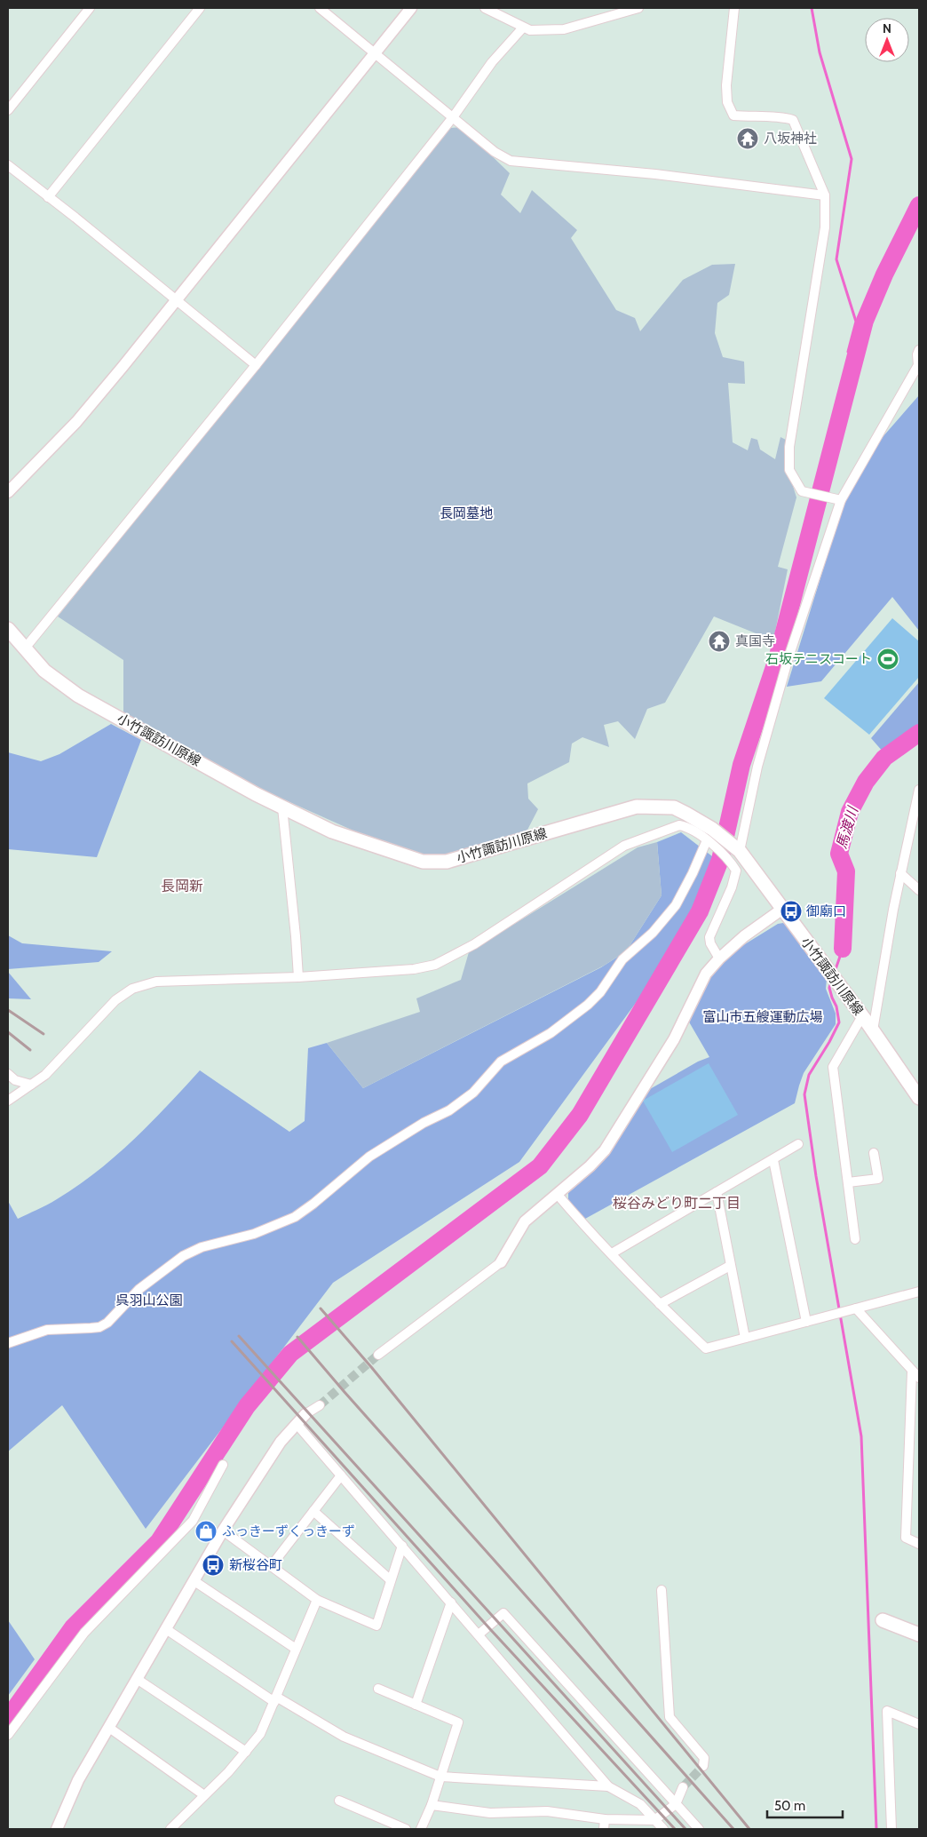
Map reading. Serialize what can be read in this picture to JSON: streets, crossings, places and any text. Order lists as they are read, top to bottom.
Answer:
{
  "streets": {
    "main road": ["小竹諏訪川原線"]
  },
  "districts": ["長岡新", "桜谷みどり町二丁目"],
  "water": ["馬渡川"],
  "parks": ["長岡墓地", "富山市五艘運動広場", "呉羽山公園"],
  "places": {
    "temple": ["八坂神社", "真国寺"],
    "sports": ["石坂テニスコート"],
    "bus stop": ["御廟口", "新桜谷町"],
    "shop": ["ふっきーずくっきーず"]
  },
  "scale_bar": "50 m",
  "north": "top"
}
